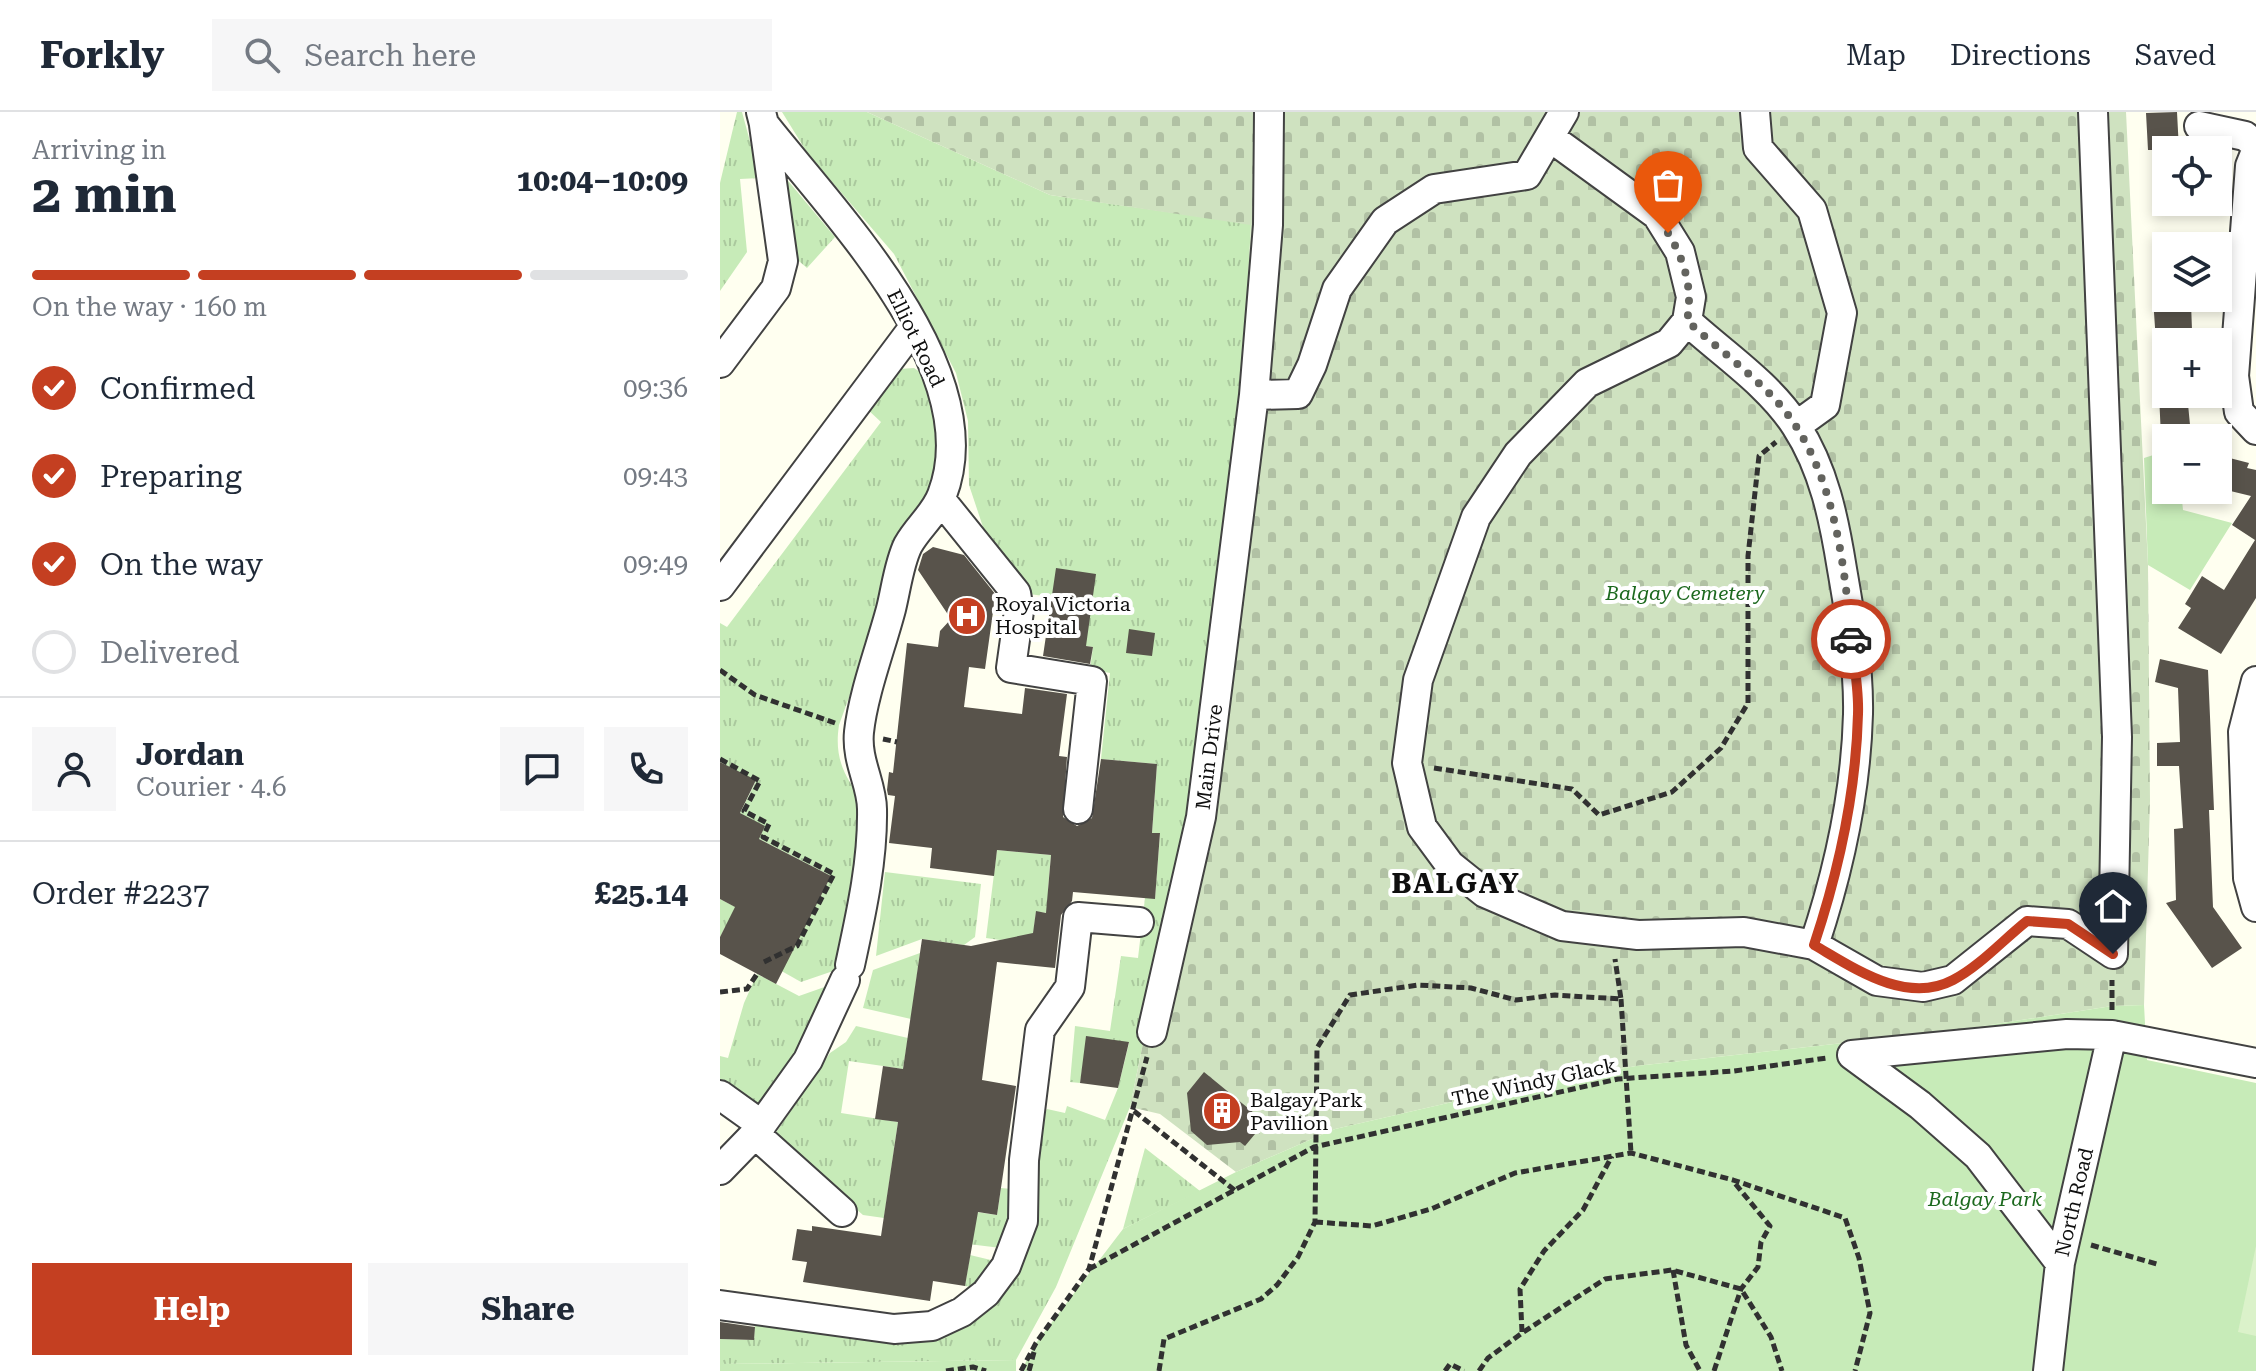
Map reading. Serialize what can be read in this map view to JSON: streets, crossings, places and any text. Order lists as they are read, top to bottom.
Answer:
{
  "streets": {
    "street": ["Elliot Road", "Main Drive", "North Road"],
    "path": ["The Windy Glack"]
  },
  "districts": ["BALGAY"],
  "parks": ["Balgay Cemetery", "Balgay Park"],
  "places": {
    "hospital": ["Royal Victoria Hospital"],
    "building": ["Balgay Park Pavilion"]
  },
  "page": {
    "header": "Forkly",
    "search": "Search here",
    "nav": ["Map", "Directions", "Saved"],
    "heading": ["2 min", "Arriving in", "10:04–10:09"],
    "panel": [
      "Jordan",
      "Courier · 4.6",
      "Order #2237",
      "£25.14"
    ],
    "map_buttons": ["+", "−"],
    "bar": "On the way · 160 m",
    "list": [
      ["Confirmed", "09:36"],
      ["Preparing", "09:43"],
      ["On the way", "09:49"],
      "Delivered"
    ],
    "buttons": ["Help", "Share"]
  }
}
